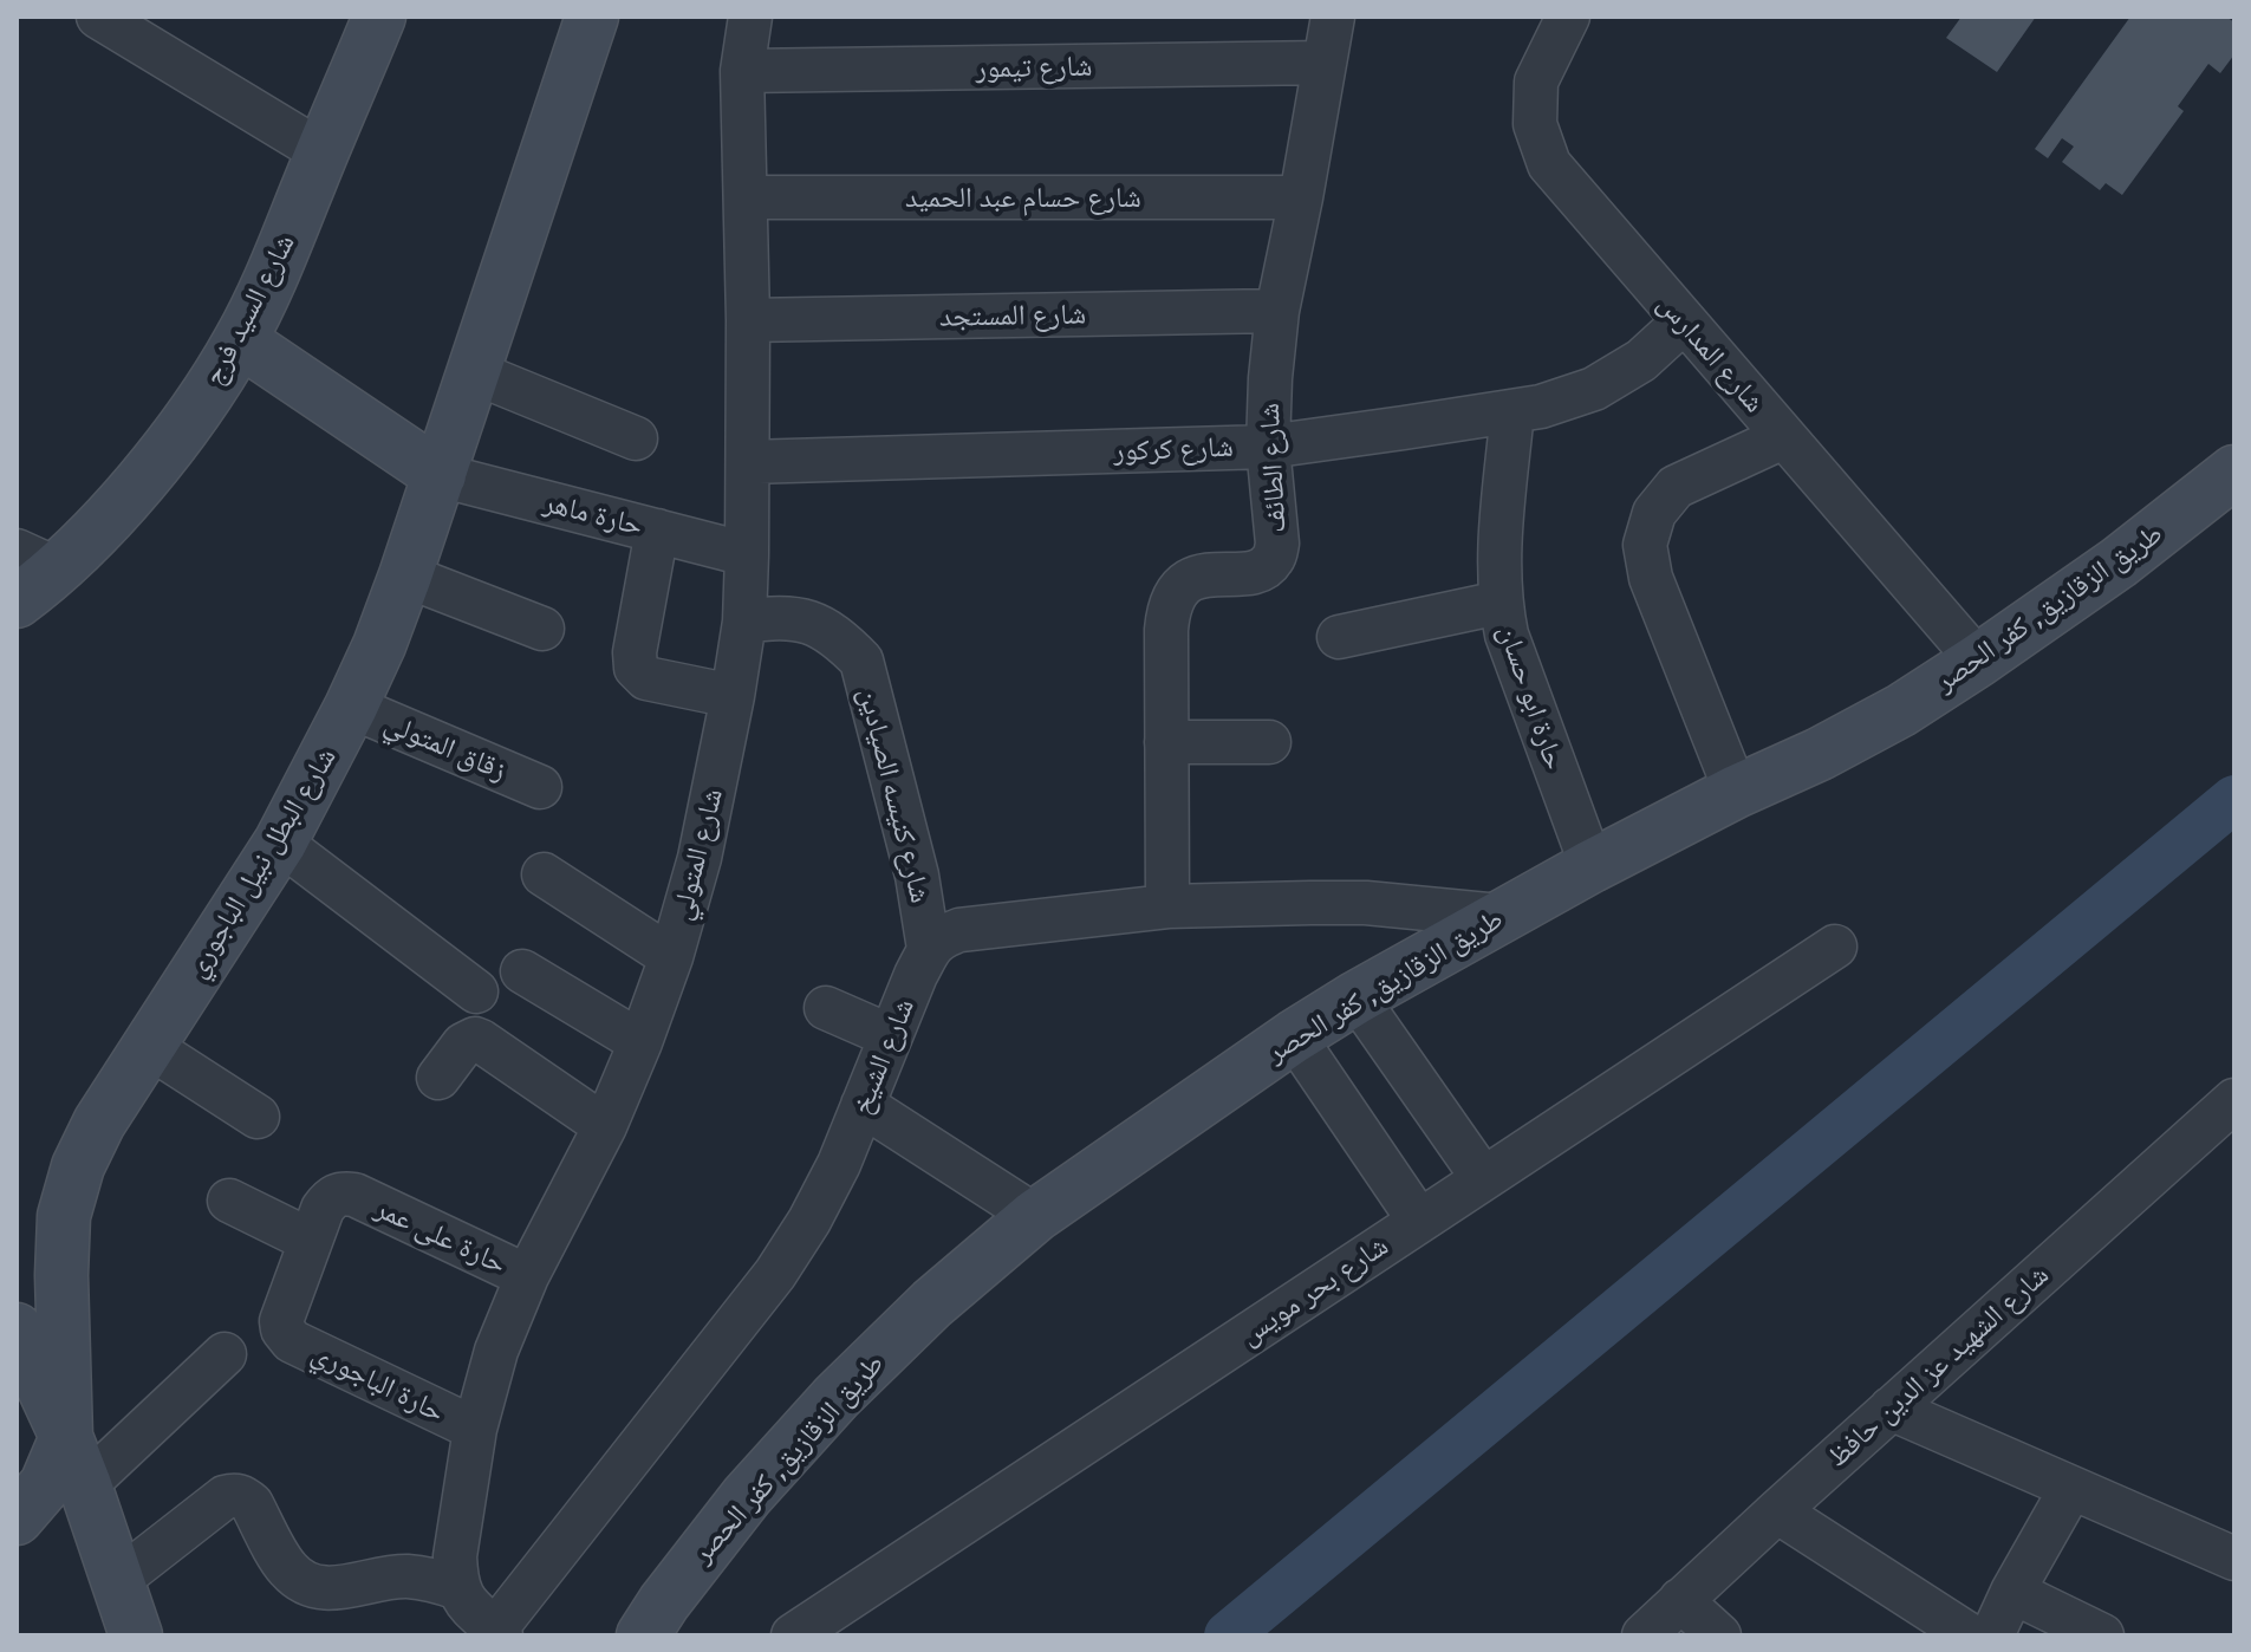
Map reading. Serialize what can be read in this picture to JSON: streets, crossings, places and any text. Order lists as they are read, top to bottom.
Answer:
{
  "streets": {
    "main road": ["شارع السيد فرج", "طريق الزقازيق, كفر الحصر", "شارع البطل نبيل الباجوري"],
    "street": [
      "شارع تيمور",
      "شارع حسام عبد الحميد",
      "شارع المستجد",
      "شارع المدارس",
      "شارع كركور",
      "شارع الطائف",
      "حارة ماهر",
      "حارة ابو حسان",
      "زقاق المتولي",
      "شارع كنيسه الصيادين",
      "شارع المتولي",
      "شارع الشيخ",
      "حارة على عمر",
      "شارع بحر مويس",
      "شارع الشهيد عز الدين حافظ",
      "حارة الباجوري"
    ]
  },
  "crossings": [
    ["شارع تيمور", "شارع الطائف"],
    ["شارع تيمور", "شارع المتولي"],
    ["شارع حسام عبد الحميد", "شارع الطائف"],
    ["شارع حسام عبد الحميد", "شارع المتولي"],
    ["شارع المستجد", "شارع الطائف"],
    ["شارع المستجد", "شارع المتولي"],
    ["شارع المدارس", "شارع كركور"],
    ["شارع المدارس", "طريق الزقازيق, كفر الحصر"],
    ["شارع كركور", "شارع الطائف"],
    ["شارع كركور", "حارة ابو حسان"],
    ["شارع كركور", "شارع المتولي"],
    ["حارة ماهر", "شارع المتولي"],
    ["حارة ماهر", "شارع البطل نبيل الباجوري"],
    ["طريق الزقازيق, كفر الحصر", "حارة ابو حسان"],
    ["زقاق المتولي", "شارع البطل نبيل الباجوري"],
    ["شارع كنيسه الصيادين", "شارع المتولي"],
    ["شارع كنيسه الصيادين", "شارع الشيخ"],
    ["شارع المتولي", "حارة على عمر"],
    ["شارع المتولي", "حارة الباجوري"],
    ["حارة على عمر", "حارة الباجوري"]
  ]
}
